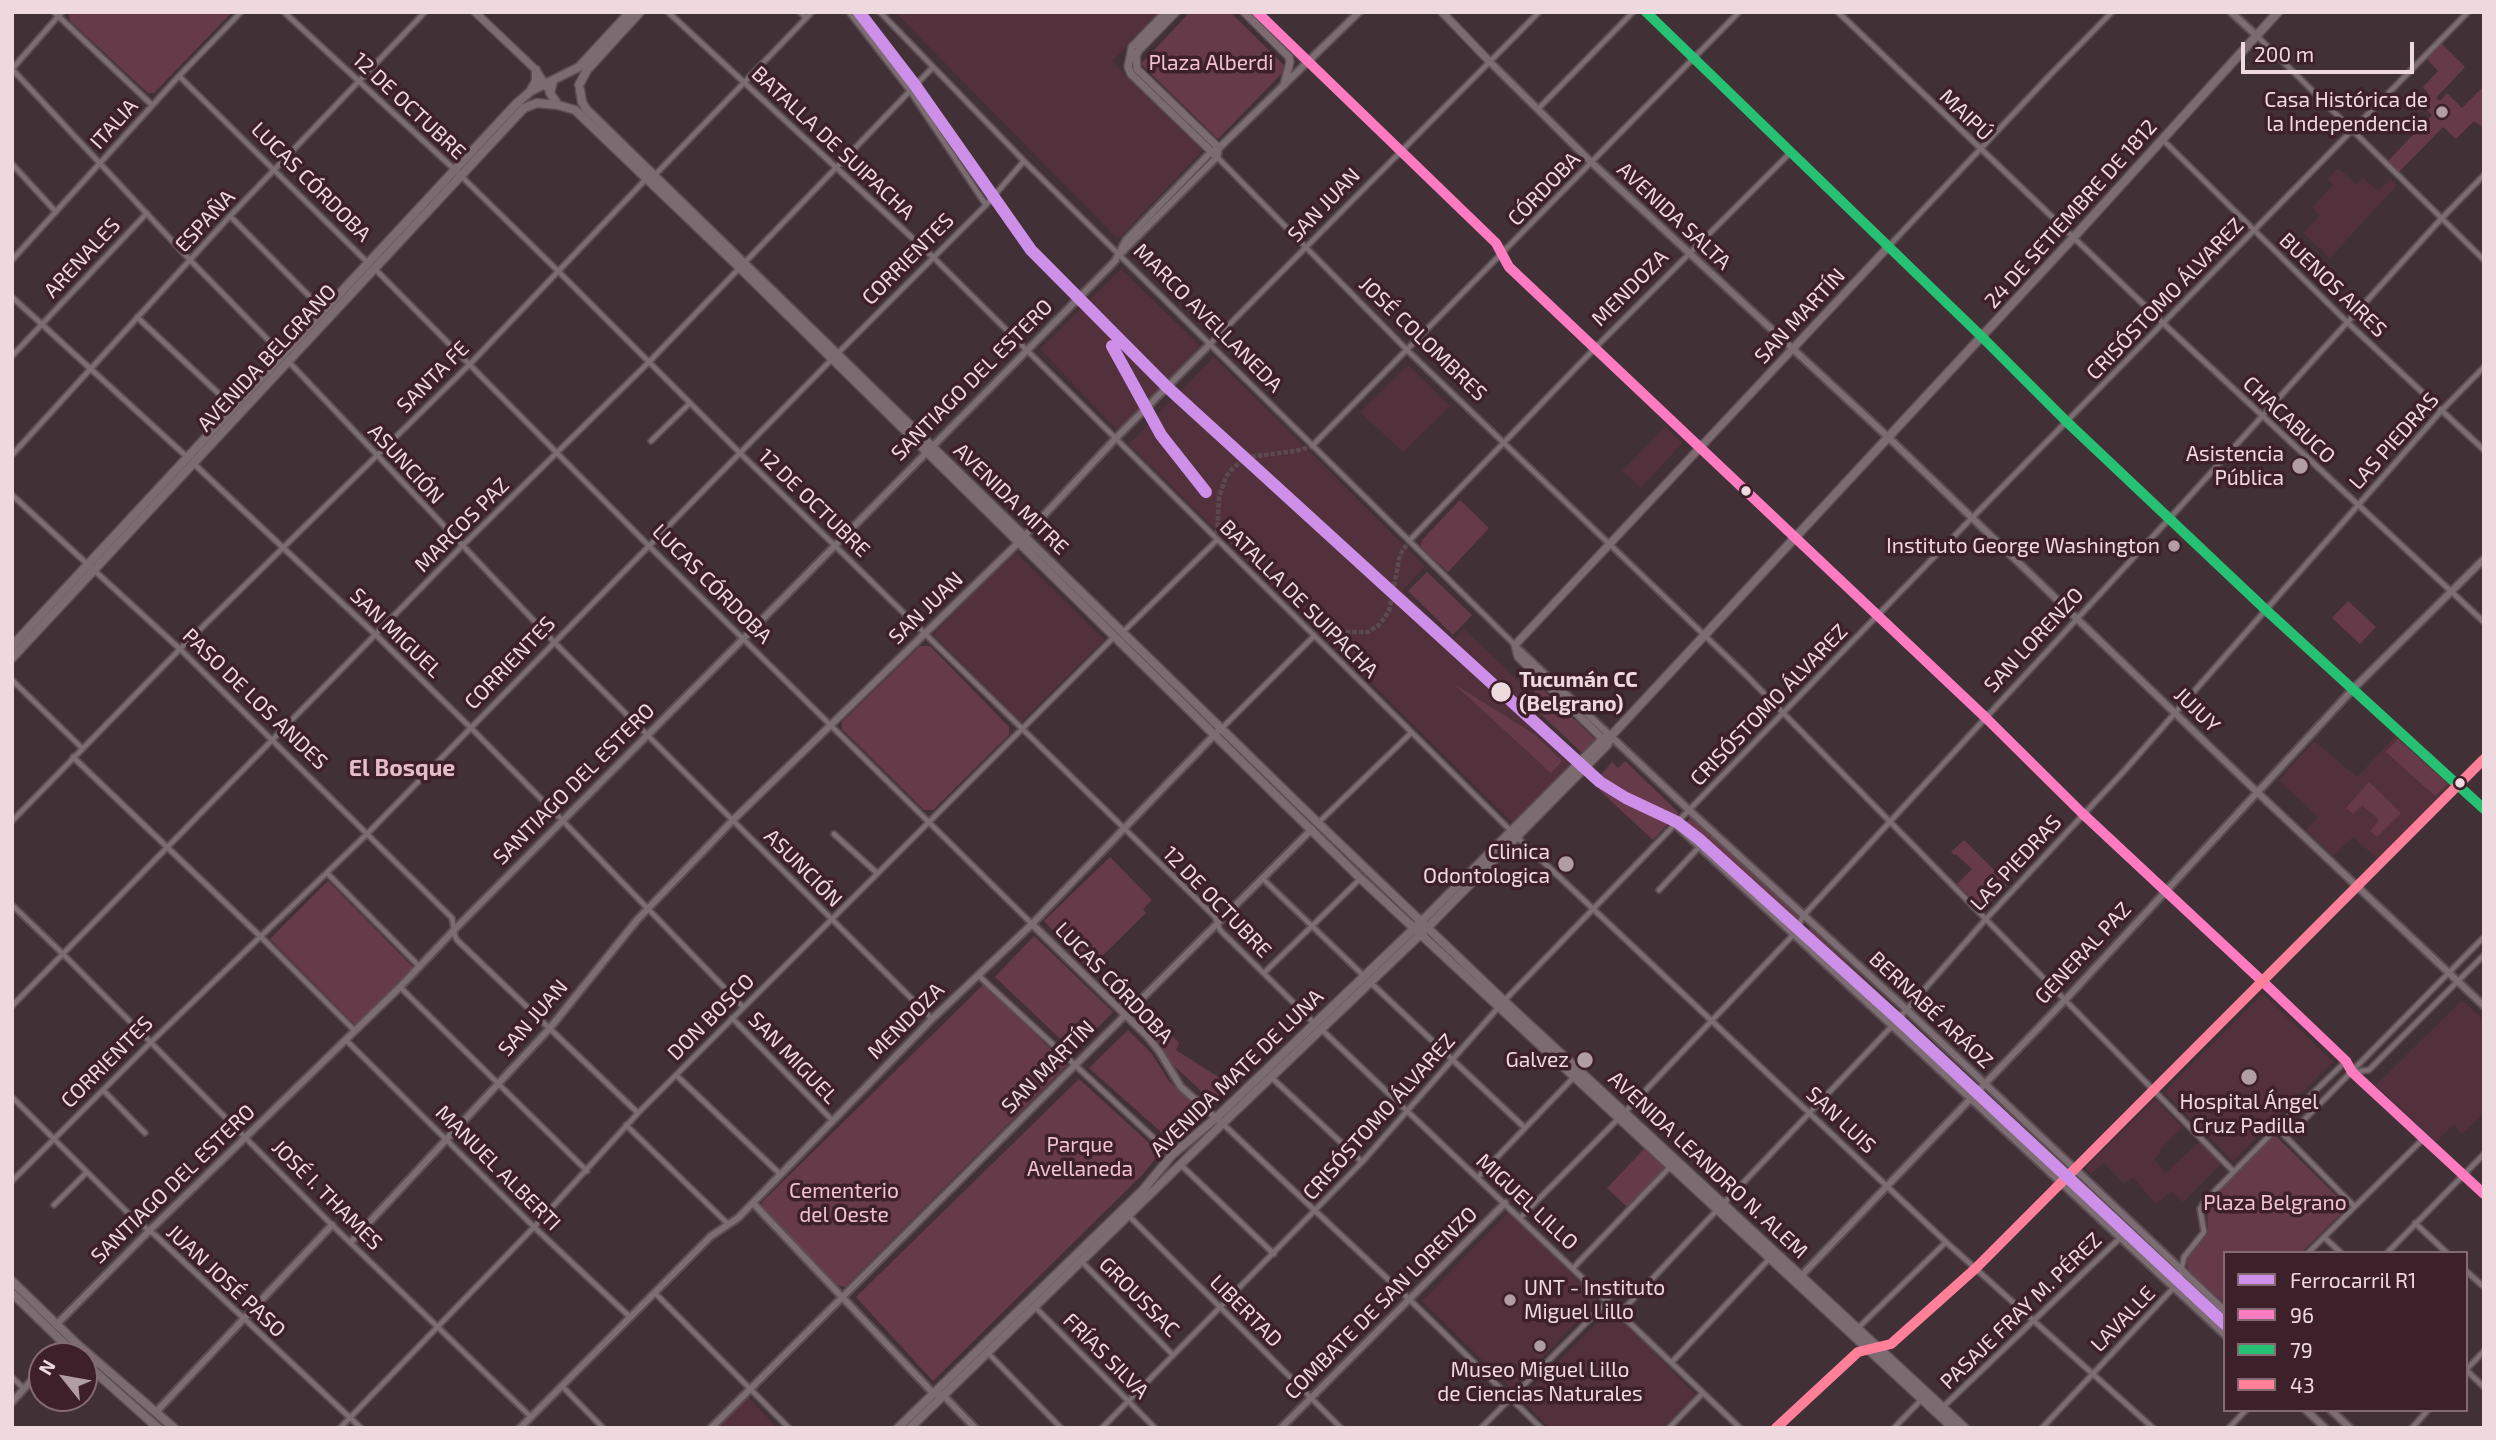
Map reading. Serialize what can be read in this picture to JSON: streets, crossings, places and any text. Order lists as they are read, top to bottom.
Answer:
{
  "streets": {
    "main road": [
      "24 DE SETIEMBRE DE 1812",
      "AVENIDA SALTA",
      "SAN MARTÍN",
      "MARCO AVELLANEDA",
      "JOSÉ COLOMBRES",
      "AVENIDA BELGRANO",
      "AVENIDA MITRE",
      "AVENIDA MATE DE LUNA",
      "AVENIDA LEANDRO N. ALEM"
    ],
    "street": [
      "12 DE OCTUBRE",
      "MAIPÚ",
      "ITALIA",
      "BATALLA DE SUIPACHA",
      "LUCAS CÓRDOBA",
      "CÓRDOBA",
      "SAN JUAN",
      "ESPAÑA",
      "ARENALES",
      "CORRIENTES",
      "BUENOS AIRES",
      "MENDOZA",
      "CRISÓSTOMO ÁLVAREZ",
      "SANTA FE",
      "SANTIAGO DEL ESTERO",
      "CHACABUCO",
      "LAS PIEDRAS",
      "ASUNCIÓN",
      "MARCOS PAZ",
      "SAN MIGUEL",
      "SAN LORENZO",
      "PASO DE LOS ANDES",
      "JUJUY",
      "GENERAL PAZ",
      "BERNABÉ ARÁOZ",
      "DON BOSCO",
      "SAN LUIS",
      "MANUEL ALBERTI",
      "JOSÉ I. THAMES",
      "MIGUEL LILLO",
      "JUAN JOSÉ PASO",
      "GROUSSAC",
      "COMBATE DE SAN LORENZO",
      "LIBERTAD",
      "PASAJE FRAY M. PÉREZ",
      "LAVALLE",
      "FRÍAS SILVA"
    ]
  },
  "crossings": [
    ["12 DE OCTUBRE", "SAN JUAN"],
    ["12 DE OCTUBRE", "ESPAÑA"],
    ["12 DE OCTUBRE", "CORRIENTES"],
    ["12 DE OCTUBRE", "MENDOZA"],
    ["12 DE OCTUBRE", "SAN MARTÍN"],
    ["12 DE OCTUBRE", "AVENIDA BELGRANO"],
    ["12 DE OCTUBRE", "SANTA FE"],
    ["12 DE OCTUBRE", "SANTIAGO DEL ESTERO"],
    ["12 DE OCTUBRE", "MARCOS PAZ"],
    ["12 DE OCTUBRE", "DON BOSCO"],
    ["12 DE OCTUBRE", "AVENIDA MATE DE LUNA"],
    ["12 DE OCTUBRE", "MIGUEL LILLO"],
    ["MAIPÚ", "24 DE SETIEMBRE DE 1812"],
    ["MAIPÚ", "SAN MARTÍN"],
    ["MAIPÚ", "CHACABUCO"],
    ["ITALIA", "LUCAS CÓRDOBA"],
    ["ITALIA", "ASUNCIÓN"],
    ["BATALLA DE SUIPACHA", "SAN JUAN"],
    ["BATALLA DE SUIPACHA", "24 DE SETIEMBRE DE 1812"],
    ["BATALLA DE SUIPACHA", "CORRIENTES"],
    ["BATALLA DE SUIPACHA", "MENDOZA"],
    ["BATALLA DE SUIPACHA", "SAN MARTÍN"],
    ["BATALLA DE SUIPACHA", "SANTA FE"],
    ["BATALLA DE SUIPACHA", "SANTIAGO DEL ESTERO"],
    ["BATALLA DE SUIPACHA", "MARCOS PAZ"],
    ["BATALLA DE SUIPACHA", "SAN LUIS"],
    ["LUCAS CÓRDOBA", "SAN JUAN"],
    ["LUCAS CÓRDOBA", "ESPAÑA"],
    ["LUCAS CÓRDOBA", "CORRIENTES"],
    ["LUCAS CÓRDOBA", "MENDOZA"],
    ["LUCAS CÓRDOBA", "SAN MARTÍN"],
    ["LUCAS CÓRDOBA", "AVENIDA BELGRANO"],
    ["LUCAS CÓRDOBA", "SANTA FE"],
    ["LUCAS CÓRDOBA", "SANTIAGO DEL ESTERO"],
    ["LUCAS CÓRDOBA", "MARCOS PAZ"],
    ["LUCAS CÓRDOBA", "DON BOSCO"],
    ["LUCAS CÓRDOBA", "AVENIDA MATE DE LUNA"],
    ["CÓRDOBA", "AVENIDA SALTA"],
    ["CÓRDOBA", "MARCO AVELLANEDA"],
    ["CÓRDOBA", "JOSÉ COLOMBRES"],
    ["SAN JUAN", "AVENIDA SALTA"],
    ["SAN JUAN", "MARCO AVELLANEDA"],
    ["SAN JUAN", "JOSÉ COLOMBRES"],
    ["SAN JUAN", "ASUNCIÓN"],
    ["SAN JUAN", "AVENIDA MITRE"],
    ["SAN JUAN", "SAN MIGUEL"],
    ["SAN JUAN", "PASO DE LOS ANDES"],
    ["SAN JUAN", "MANUEL ALBERTI"],
    ["SAN JUAN", "JOSÉ I. THAMES"],
    ["24 DE SETIEMBRE DE 1812", "AVENIDA SALTA"],
    ["24 DE SETIEMBRE DE 1812", "BUENOS AIRES"],
    ["24 DE SETIEMBRE DE 1812", "MARCO AVELLANEDA"],
    ["24 DE SETIEMBRE DE 1812", "JOSÉ COLOMBRES"],
    ["24 DE SETIEMBRE DE 1812", "CHACABUCO"],
    ["24 DE SETIEMBRE DE 1812", "AVENIDA MITRE"],
    ["24 DE SETIEMBRE DE 1812", "JUJUY"],
    ["24 DE SETIEMBRE DE 1812", "BERNABÉ ARÁOZ"],
    ["24 DE SETIEMBRE DE 1812", "AVENIDA MATE DE LUNA"],
    ["24 DE SETIEMBRE DE 1812", "SAN LUIS"],
    ["24 DE SETIEMBRE DE 1812", "AVENIDA LEANDRO N. ALEM"],
    ["AVENIDA SALTA", "MENDOZA"],
    ["AVENIDA SALTA", "SAN MARTÍN"],
    ["AVENIDA SALTA", "JUJUY"],
    ["ESPAÑA", "ASUNCIÓN"],
    ["ESPAÑA", "SAN MIGUEL"],
    ["ARENALES", "ASUNCIÓN"],
    ["ARENALES", "SAN MIGUEL"],
    ["CORRIENTES", "MARCO AVELLANEDA"],
    ["CORRIENTES", "ASUNCIÓN"],
    ["CORRIENTES", "AVENIDA MITRE"],
    ["CORRIENTES", "SAN MIGUEL"],
    ["CORRIENTES", "PASO DE LOS ANDES"],
    ["CORRIENTES", "JOSÉ I. THAMES"],
    ["CORRIENTES", "JUAN JOSÉ PASO"],
    ["BUENOS AIRES", "CRISÓSTOMO ÁLVAREZ"],
    ["BUENOS AIRES", "LAS PIEDRAS"],
    ["BUENOS AIRES", "SAN LORENZO"],
    ["MENDOZA", "MARCO AVELLANEDA"],
    ["MENDOZA", "JOSÉ COLOMBRES"],
    ["MENDOZA", "ASUNCIÓN"],
    ["MENDOZA", "AVENIDA MITRE"],
    ["MENDOZA", "SAN MIGUEL"],
    ["MENDOZA", "MANUEL ALBERTI"],
    ["MENDOZA", "JOSÉ I. THAMES"],
    ["CRISÓSTOMO ÁLVAREZ", "JOSÉ COLOMBRES"],
    ["CRISÓSTOMO ÁLVAREZ", "CHACABUCO"],
    ["CRISÓSTOMO ÁLVAREZ", "JUJUY"],
    ["CRISÓSTOMO ÁLVAREZ", "BERNABÉ ARÁOZ"],
    ["CRISÓSTOMO ÁLVAREZ", "SAN LUIS"],
    ["CRISÓSTOMO ÁLVAREZ", "AVENIDA LEANDRO N. ALEM"],
    ["CRISÓSTOMO ÁLVAREZ", "MIGUEL LILLO"],
    ["CRISÓSTOMO ÁLVAREZ", "GROUSSAC"],
    ["CRISÓSTOMO ÁLVAREZ", "LIBERTAD"],
    ["CRISÓSTOMO ÁLVAREZ", "FRÍAS SILVA"],
    ["SAN MARTÍN", "MARCO AVELLANEDA"],
    ["SAN MARTÍN", "JOSÉ COLOMBRES"],
    ["SAN MARTÍN", "AVENIDA MITRE"],
    ["MARCO AVELLANEDA", "SANTIAGO DEL ESTERO"],
    ["MARCO AVELLANEDA", "MARCOS PAZ"],
    ["MARCO AVELLANEDA", "BERNABÉ ARÁOZ"],
    ["JOSÉ COLOMBRES", "SANTIAGO DEL ESTERO"],
    ["JOSÉ COLOMBRES", "LAS PIEDRAS"],
    ["JOSÉ COLOMBRES", "SAN LORENZO"],
    ["JOSÉ COLOMBRES", "GENERAL PAZ"],
    ["JOSÉ COLOMBRES", "LAVALLE"],
    ["AVENIDA BELGRANO", "ASUNCIÓN"],
    ["AVENIDA BELGRANO", "AVENIDA MITRE"],
    ["AVENIDA BELGRANO", "SAN MIGUEL"],
    ["AVENIDA BELGRANO", "PASO DE LOS ANDES"],
    ["SANTA FE", "ASUNCIÓN"],
    ["SANTA FE", "AVENIDA MITRE"],
    ["SANTA FE", "SAN MIGUEL"],
    ["SANTA FE", "PASO DE LOS ANDES"],
    ["SANTIAGO DEL ESTERO", "ASUNCIÓN"],
    ["SANTIAGO DEL ESTERO", "AVENIDA MITRE"],
    ["SANTIAGO DEL ESTERO", "SAN MIGUEL"],
    ["SANTIAGO DEL ESTERO", "PASO DE LOS ANDES"],
    ["SANTIAGO DEL ESTERO", "MANUEL ALBERTI"],
    ["SANTIAGO DEL ESTERO", "JOSÉ I. THAMES"],
    ["SANTIAGO DEL ESTERO", "JUAN JOSÉ PASO"],
    ["CHACABUCO", "LAS PIEDRAS"],
    ["CHACABUCO", "SAN LORENZO"],
    ["CHACABUCO", "GENERAL PAZ"],
    ["LAS PIEDRAS", "JUJUY"],
    ["LAS PIEDRAS", "BERNABÉ ARÁOZ"],
    ["LAS PIEDRAS", "SAN LUIS"],
    ["LAS PIEDRAS", "AVENIDA LEANDRO N. ALEM"],
    ["LAS PIEDRAS", "MIGUEL LILLO"],
    ["ASUNCIÓN", "MARCOS PAZ"],
    ["ASUNCIÓN", "DON BOSCO"],
    ["AVENIDA MITRE", "MARCOS PAZ"],
    ["AVENIDA MITRE", "DON BOSCO"],
    ["AVENIDA MITRE", "AVENIDA MATE DE LUNA"],
    ["AVENIDA MITRE", "AVENIDA LEANDRO N. ALEM"],
    ["MARCOS PAZ", "SAN MIGUEL"],
    ["MARCOS PAZ", "PASO DE LOS ANDES"],
    ["MARCOS PAZ", "JOSÉ I. THAMES"],
    ["SAN MIGUEL", "DON BOSCO"],
    ["SAN LORENZO", "JUJUY"],
    ["SAN LORENZO", "BERNABÉ ARÁOZ"],
    ["SAN LORENZO", "SAN LUIS"],
    ["SAN LORENZO", "AVENIDA LEANDRO N. ALEM"],
    ["SAN LORENZO", "MIGUEL LILLO"],
    ["PASO DE LOS ANDES", "DON BOSCO"],
    ["JUJUY", "GENERAL PAZ"],
    ["JUJUY", "LAVALLE"],
    ["GENERAL PAZ", "BERNABÉ ARÁOZ"],
    ["GENERAL PAZ", "SAN LUIS"],
    ["GENERAL PAZ", "AVENIDA LEANDRO N. ALEM"],
    ["BERNABÉ ARÁOZ", "PASAJE FRAY M. PÉREZ"],
    ["BERNABÉ ARÁOZ", "LAVALLE"],
    ["DON BOSCO", "MANUEL ALBERTI"],
    ["DON BOSCO", "JOSÉ I. THAMES"],
    ["DON BOSCO", "JUAN JOSÉ PASO"],
    ["AVENIDA MATE DE LUNA", "AVENIDA LEANDRO N. ALEM"],
    ["AVENIDA MATE DE LUNA", "MIGUEL LILLO"],
    ["AVENIDA MATE DE LUNA", "GROUSSAC"],
    ["AVENIDA MATE DE LUNA", "LIBERTAD"],
    ["AVENIDA MATE DE LUNA", "FRÍAS SILVA"],
    ["SAN LUIS", "PASAJE FRAY M. PÉREZ"],
    ["SAN LUIS", "LAVALLE"],
    ["AVENIDA LEANDRO N. ALEM", "PASAJE FRAY M. PÉREZ"],
    ["MIGUEL LILLO", "COMBATE DE SAN LORENZO"],
    ["COMBATE DE SAN LORENZO", "LIBERTAD"]
  ],
  "districts": ["El Bosque"],
  "parks": [
    "Plaza Alberdi",
    "Parque Avellaneda",
    "Cementerio del Oeste",
    "Plaza Belgrano"
  ],
  "places": [
    "Casa Histórica de la Independencia",
    "Asistencia Pública",
    "Instituto George Washington",
    "Tucumán CC (Belgrano)",
    "Clinica Odontologica",
    "Galvez",
    "Hospital Ángel Cruz Padilla",
    "UNT - Instituto Miguel Lillo",
    "Museo Miguel Lillo de Ciencias Naturales"
  ],
  "lines": [
    "rail line R1",
    "transit line 96",
    "transit line 79",
    "transit line 43"
  ],
  "legend": [
    "Ferrocarril R1",
    "96",
    "79",
    "43"
  ],
  "scale_bar": "200 m",
  "north": "top left"
}
